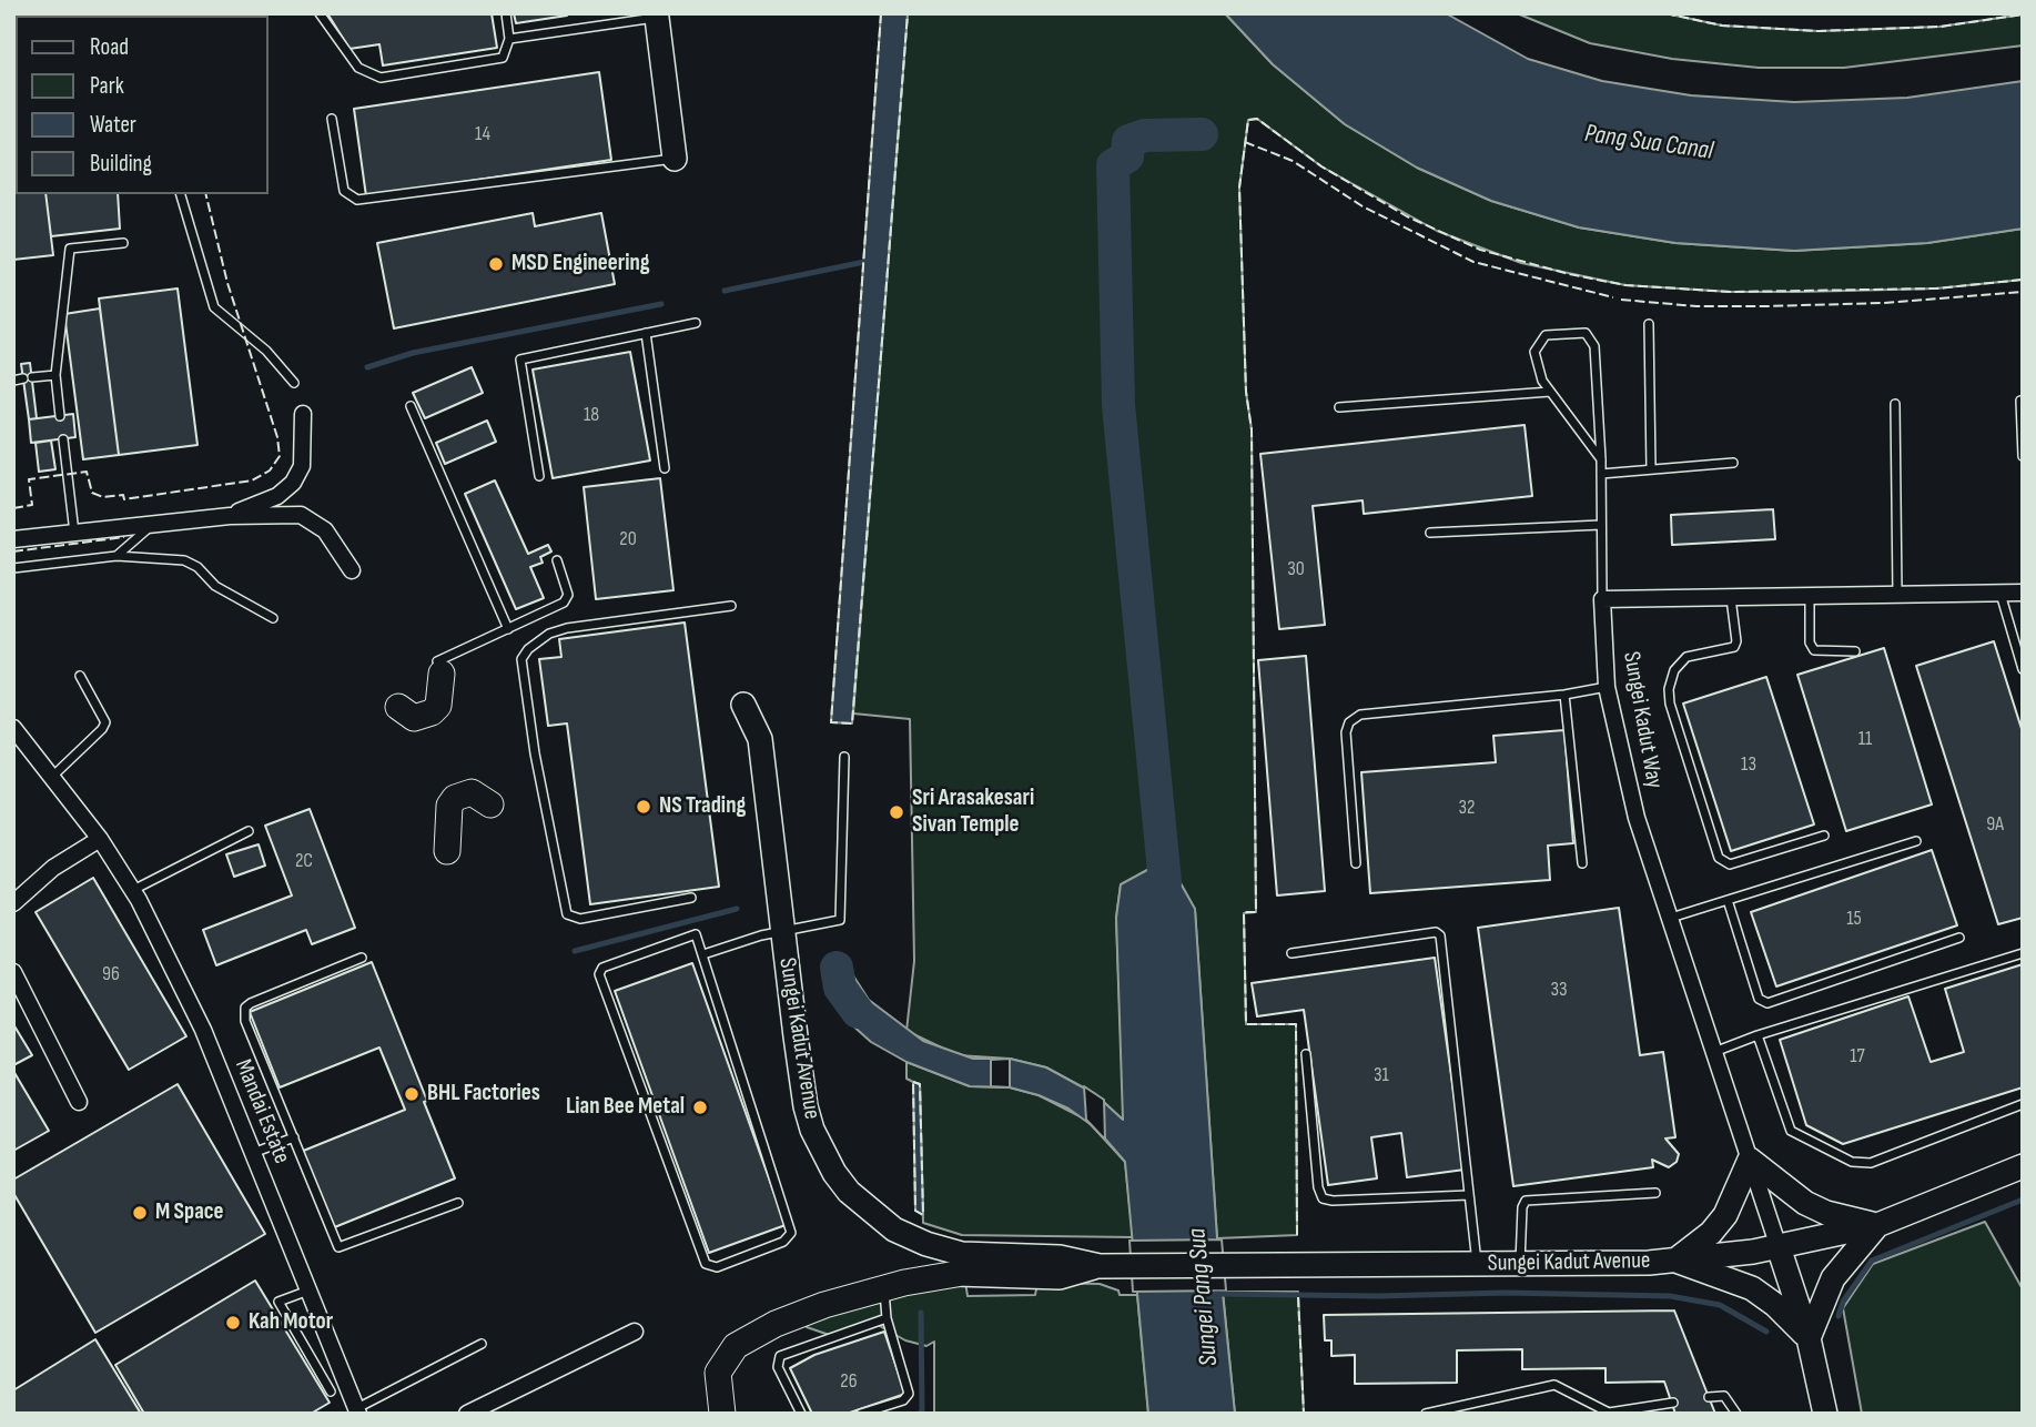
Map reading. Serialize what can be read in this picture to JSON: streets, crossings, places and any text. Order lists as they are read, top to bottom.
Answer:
{
  "streets": {
    "street": ["Sungei Kadut Way", "Sungei Kadut Avenue", "Mandai Estate"]
  },
  "crossings": [
    ["Sungei Kadut Way", "Sungei Kadut Avenue"]
  ],
  "water": ["Pang Sua Canal", "Sungei Pang Sua"],
  "places": [
    "MSD Engineering",
    "NS Trading",
    "Sri Arasakesari Sivan Temple",
    "BHL Factories",
    "Lian Bee Metal",
    "M Space",
    "Kah Motor"
  ],
  "house_numbers": [
    "14",
    "18",
    "20",
    "30",
    "11",
    "13",
    "32",
    "9A",
    "2C",
    "15",
    "96",
    "33",
    "17",
    "31",
    "26"
  ],
  "legend": [
    "Road",
    "Park",
    "Water",
    "Building"
  ]
}
